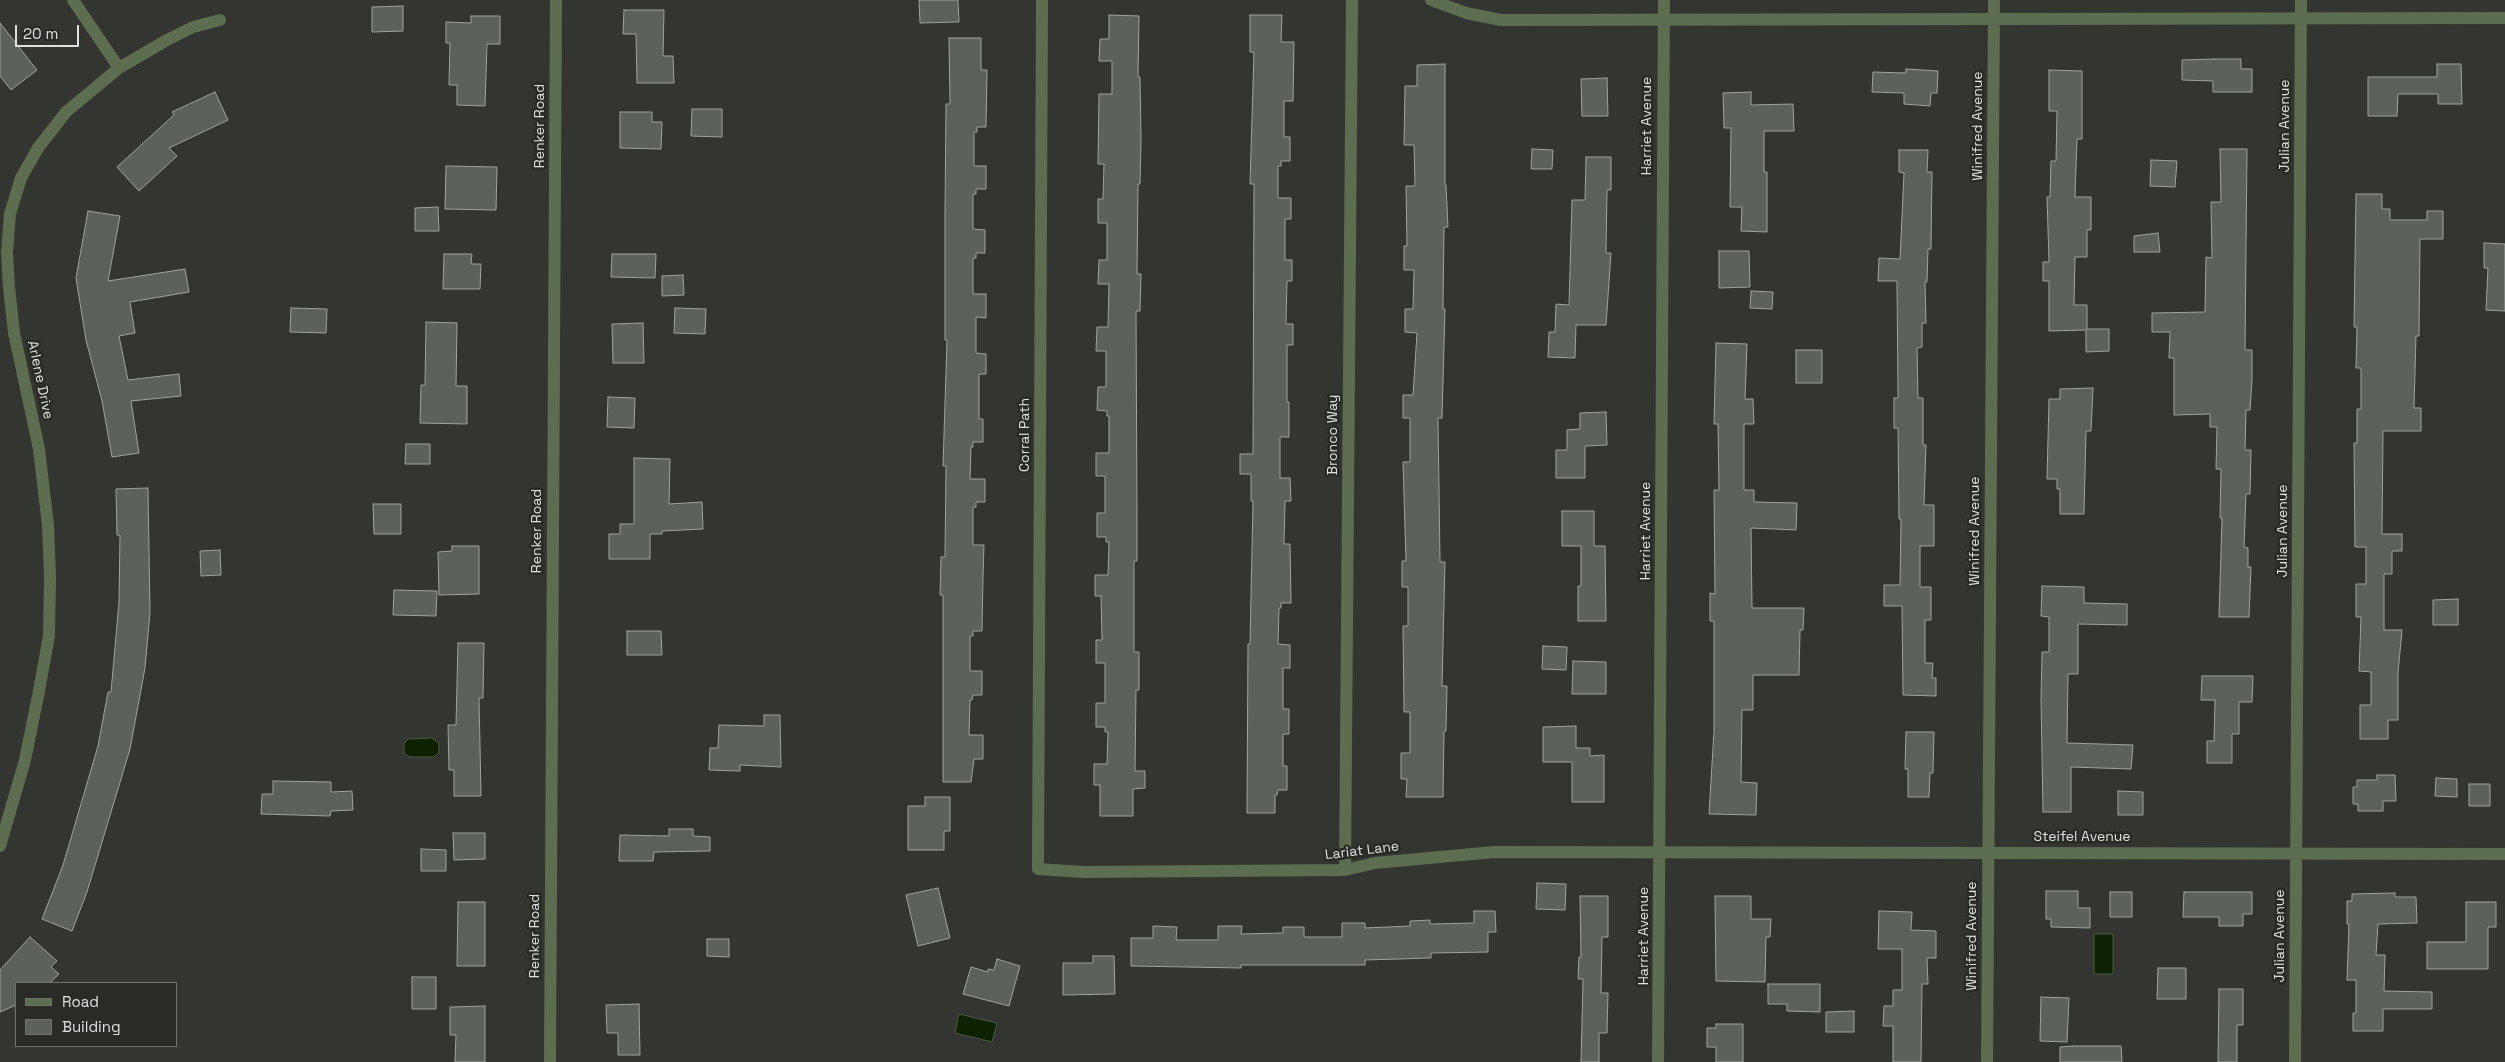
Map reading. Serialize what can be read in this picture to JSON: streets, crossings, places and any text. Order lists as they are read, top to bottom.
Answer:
{
  "streets": {
    "street": [
      "Renker Road",
      "Harriet Avenue",
      "Winifred Avenue",
      "Julian Avenue",
      "Arlene Drive",
      "Corral Path",
      "Bronco Way",
      "Steifel Avenue",
      "Lariat Lane"
    ]
  },
  "crossings": [
    ["Harriet Avenue", "Steifel Avenue"],
    ["Harriet Avenue", "Lariat Lane"],
    ["Winifred Avenue", "Steifel Avenue"],
    ["Julian Avenue", "Steifel Avenue"],
    ["Corral Path", "Lariat Lane"],
    ["Bronco Way", "Lariat Lane"],
    ["Steifel Avenue", "Lariat Lane"]
  ],
  "legend": ["Road", "Building"],
  "scale_bar": "20 m"
}
